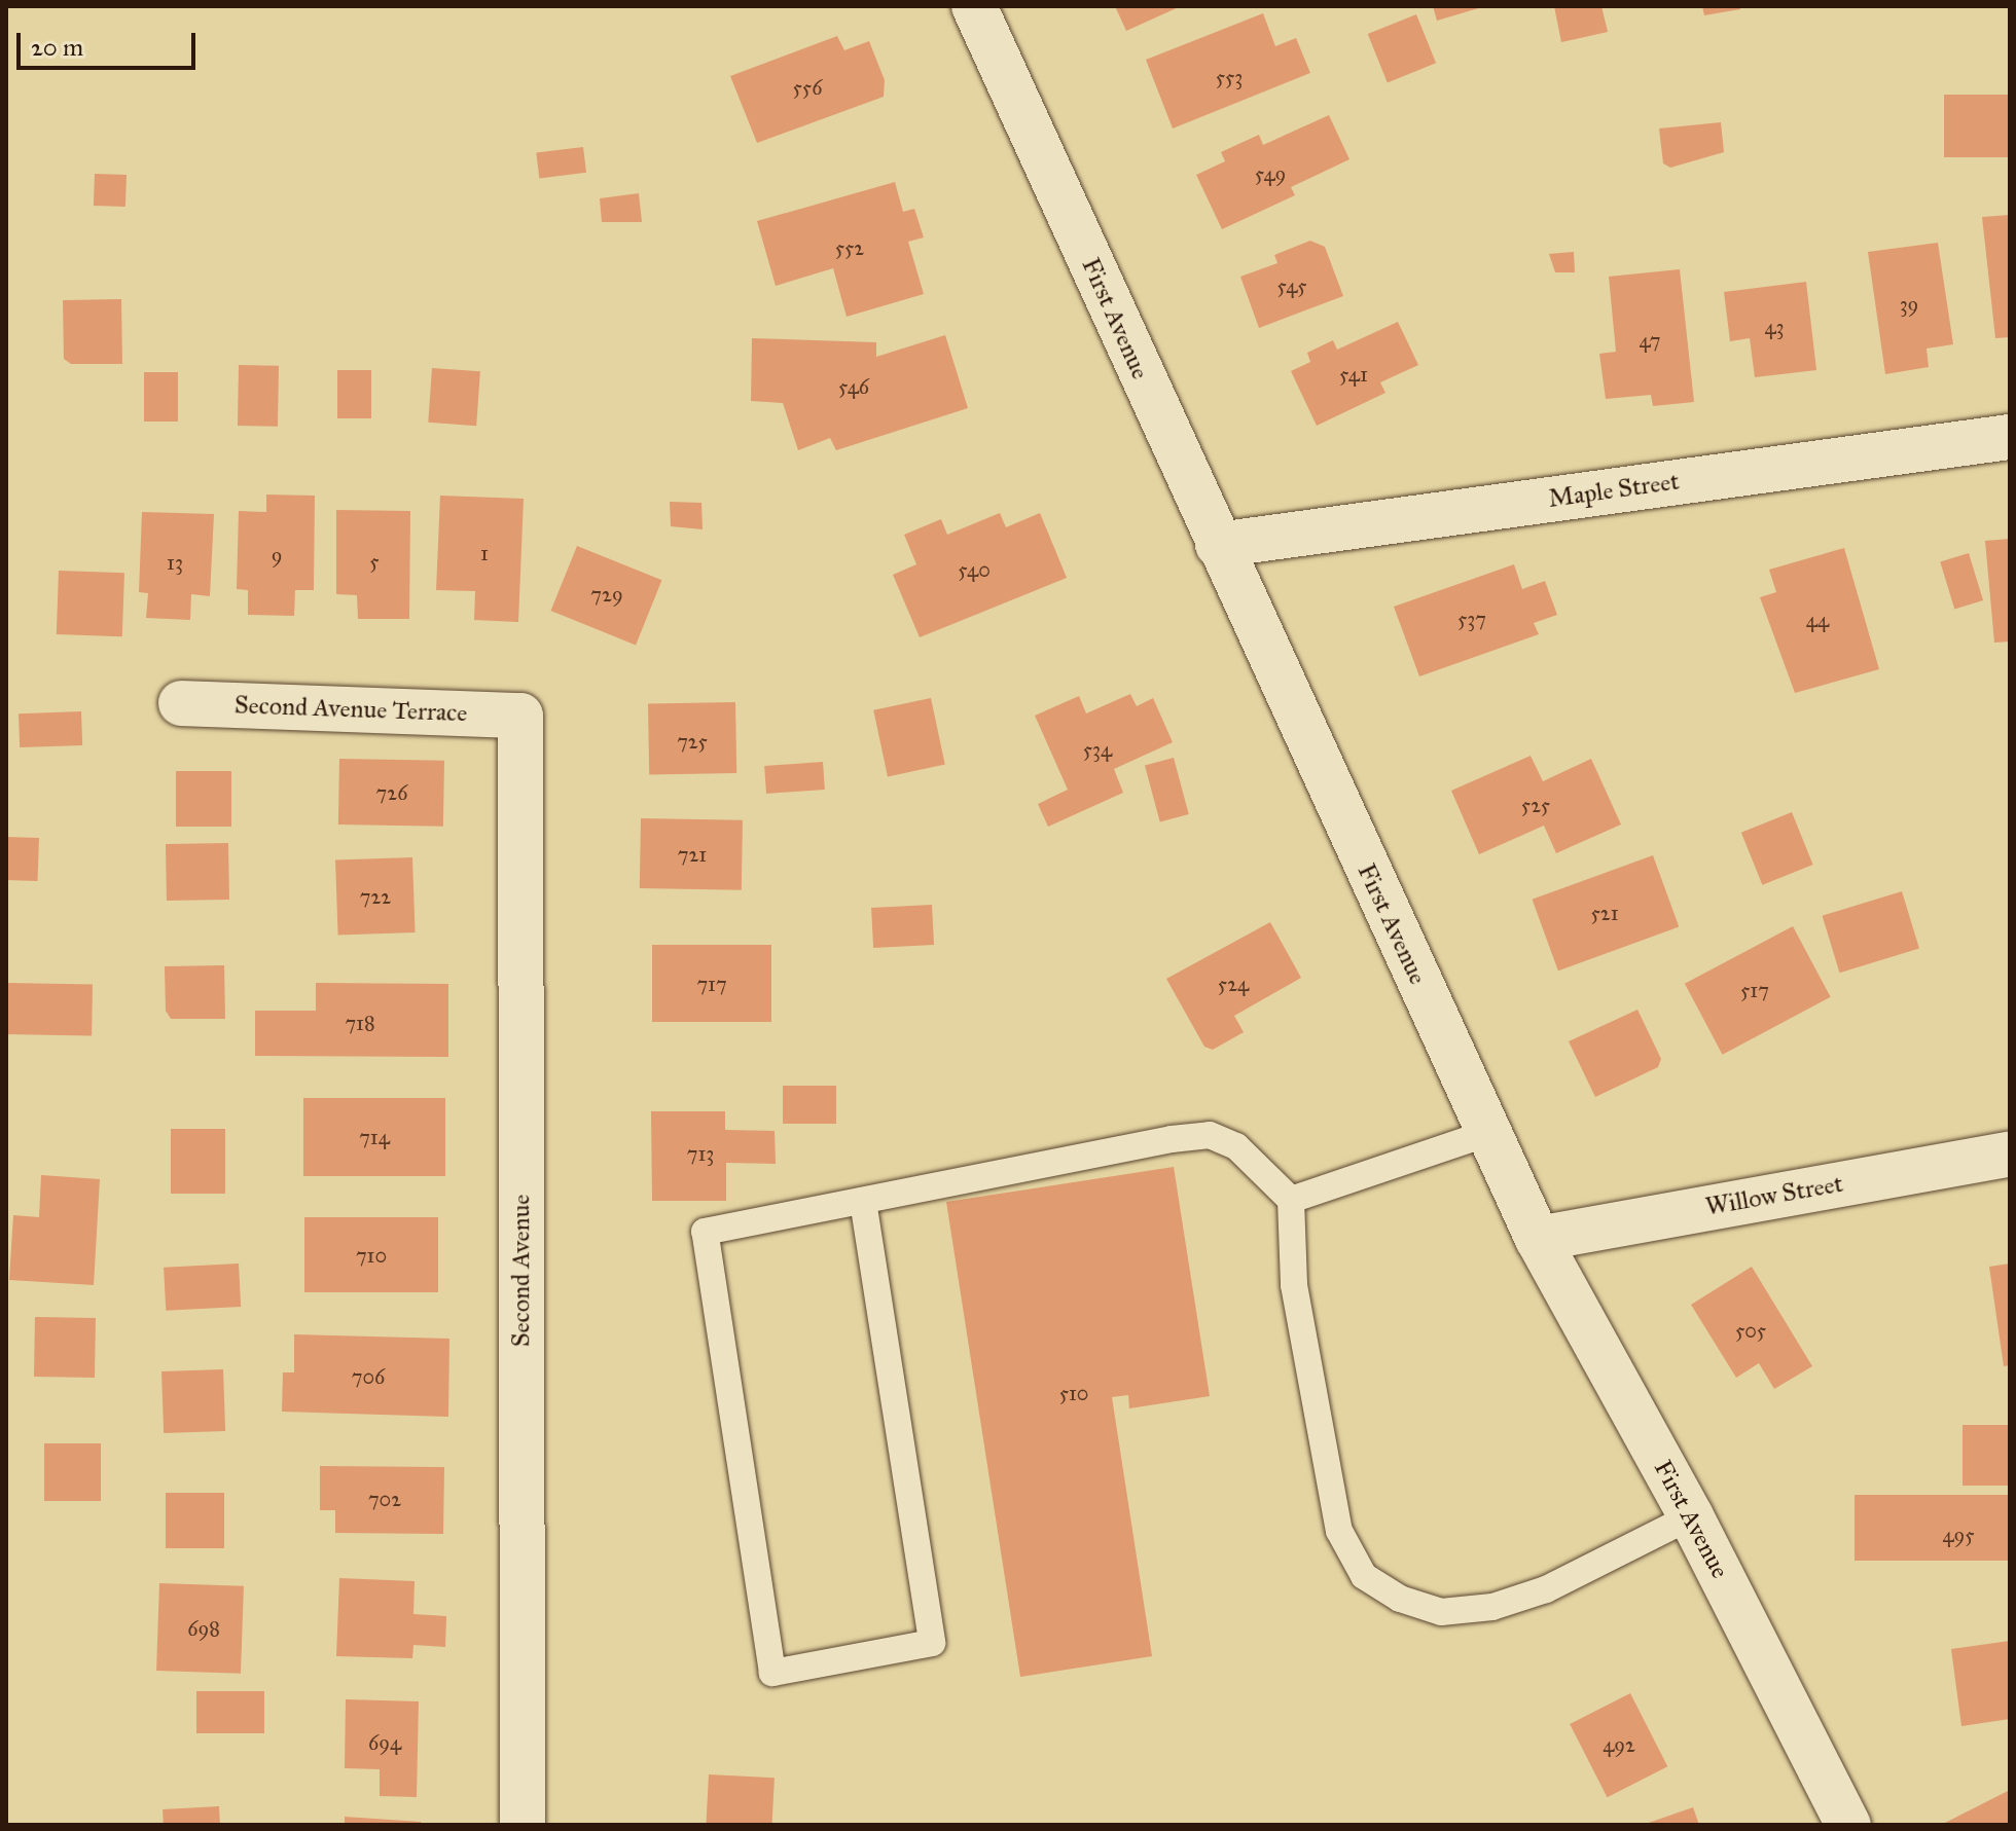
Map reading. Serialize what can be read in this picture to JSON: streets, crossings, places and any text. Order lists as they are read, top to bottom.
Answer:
{
  "streets": {
    "street": [
      "First Avenue",
      "Maple Street",
      "Second Avenue Terrace",
      "Willow Street",
      "Second Avenue"
    ]
  },
  "crossings": [
    ["First Avenue", "Maple Street"],
    ["First Avenue", "Willow Street"],
    ["Second Avenue Terrace", "Second Avenue"]
  ],
  "house_numbers": [
    "553",
    "556",
    "549",
    "552",
    "545",
    "39",
    "43",
    "47",
    "541",
    "546",
    "1",
    "9",
    "5",
    "13",
    "540",
    "729",
    "537",
    "44",
    "725",
    "534",
    "726",
    "525",
    "721",
    "722",
    "521",
    "717",
    "524",
    "517",
    "718",
    "714",
    "713",
    "710",
    "505",
    "706",
    "510",
    "702",
    "495",
    "698",
    "694",
    "492"
  ],
  "scale_bar": "20 m"
}
